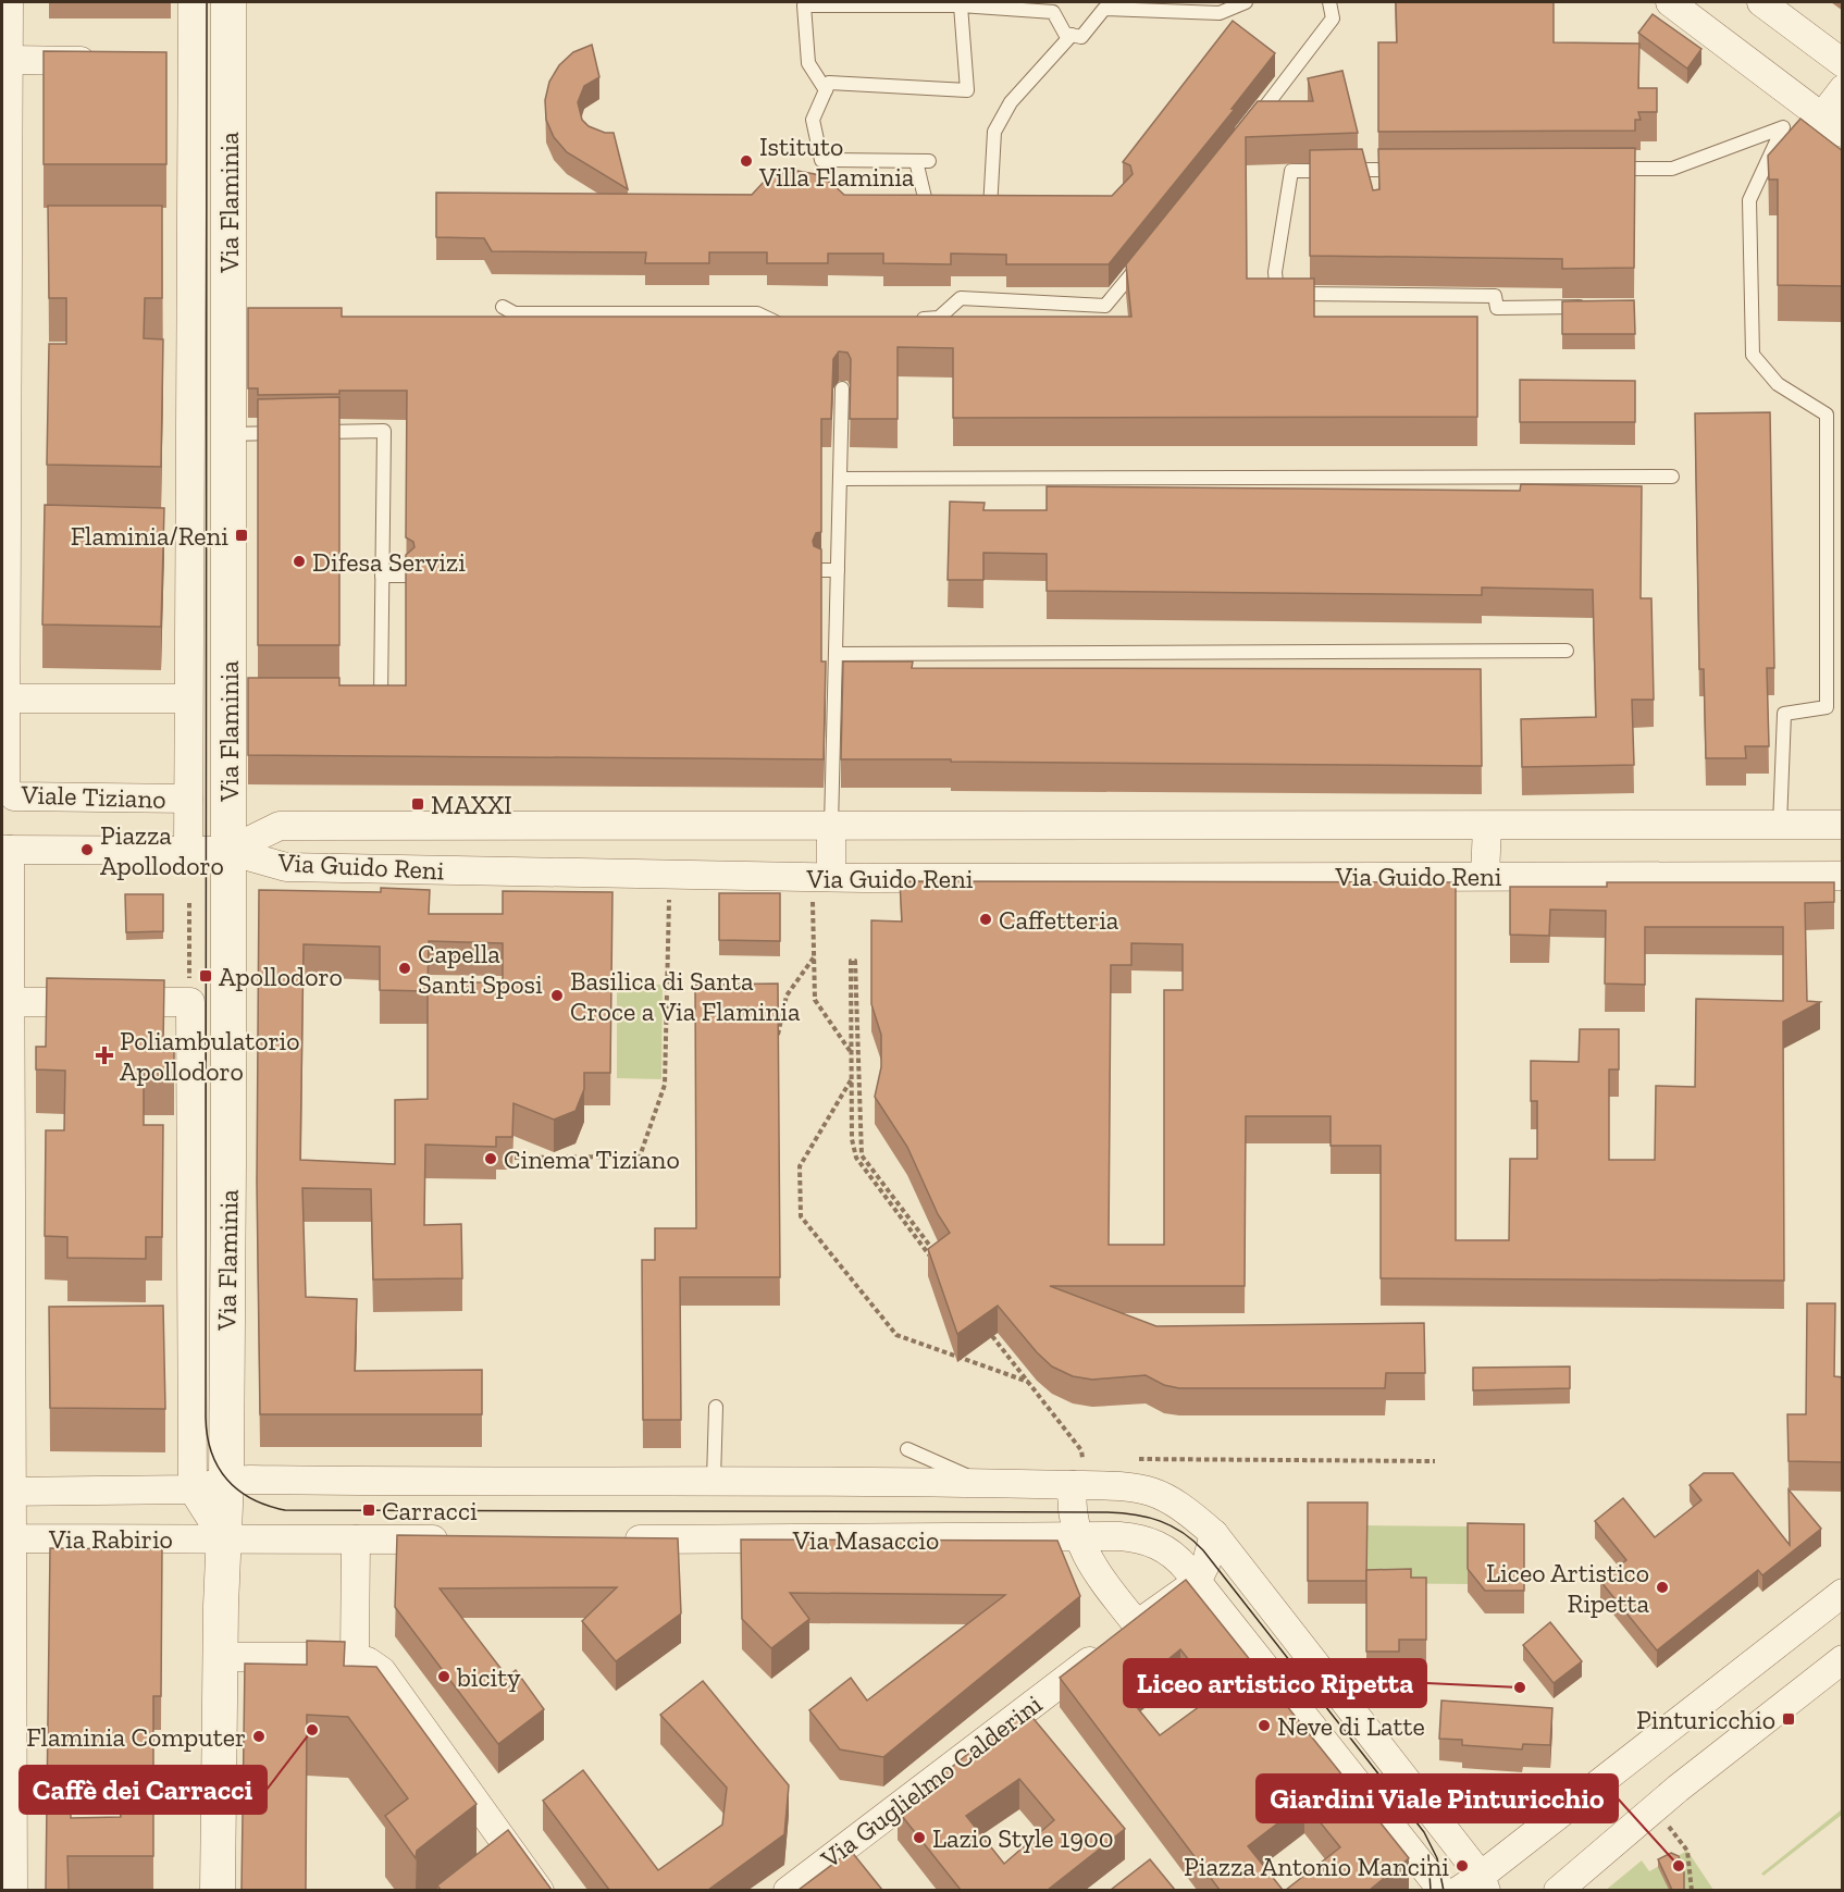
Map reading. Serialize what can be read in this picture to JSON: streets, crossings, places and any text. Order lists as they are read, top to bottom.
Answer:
{
  "streets": {
    "street": [
      "Via Flaminia",
      "Viale Tiziano",
      "Via Guido Reni",
      "Via Rabirio",
      "Via Masaccio",
      "Via Guglielmo Calderini"
    ]
  },
  "crossings": [
    ["Via Flaminia", "Viale Tiziano"],
    ["Via Flaminia", "Via Guido Reni"],
    ["Via Flaminia", "Via Rabirio"],
    ["Via Masaccio", "Via Guglielmo Calderini"]
  ],
  "places": {
    "other": [
      "Istituto Villa Flaminia",
      "Difesa Servizi",
      "Piazza Apollodoro",
      "Caffetteria",
      "Capella Santi Sposi",
      "Basilica di Santa Croce a Via Flaminia",
      "Cinema Tiziano",
      "Liceo Artistico Ripetta",
      "bicity",
      "Liceo artistico Ripetta",
      "Neve di Latte",
      "Caffè dei Carracci",
      "Flaminia Computer",
      "Lazio Style 1900",
      "Piazza Antonio Mancini",
      "Giardini Viale Pinturicchio"
    ],
    "transit": [
      "Flaminia/Reni",
      "MAXXI",
      "Apollodoro",
      "Carracci",
      "Pinturicchio"
    ],
    "health": ["Poliambulatorio Apollodoro"]
  }
}
